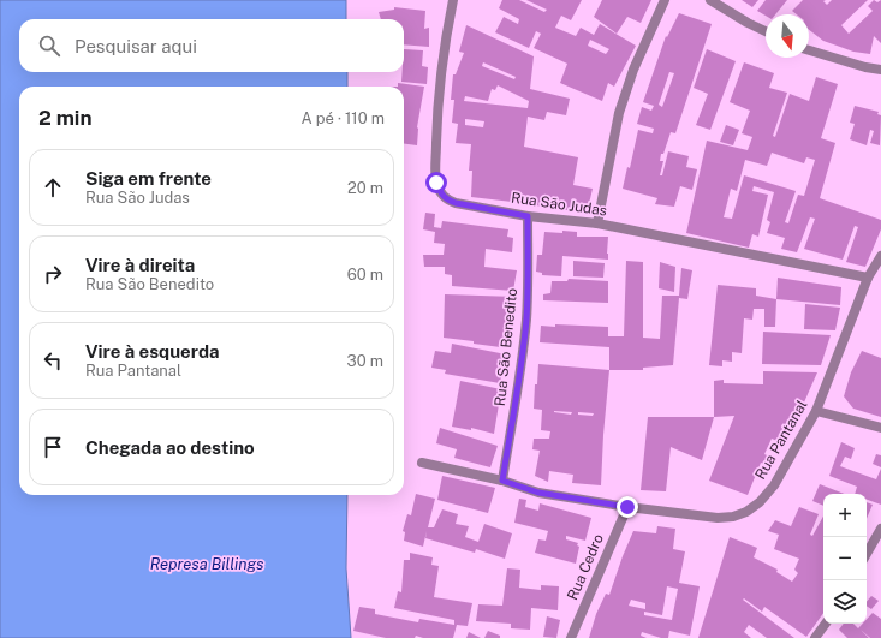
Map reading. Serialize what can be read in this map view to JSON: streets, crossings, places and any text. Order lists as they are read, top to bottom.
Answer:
{
  "streets": {
    "street": [
      "Rua São Judas",
      "Rua São Benedito",
      "Rua Pantanal",
      "Rua Cedro"
    ]
  },
  "crossings": [
    ["Rua São Judas", "Rua São Benedito"],
    ["Rua São Judas", "Rua Pantanal"],
    ["Rua São Benedito", "Rua Pantanal"],
    ["Rua Pantanal", "Rua Cedro"]
  ],
  "water": ["Represa Billings"],
  "north": "bottom",
  "page": {
    "search": "Pesquisar aqui",
    "heading": ["2 min", "A pé · 110 m"],
    "list": [
      ["Siga em frente", "Rua São Judas", "20 m"],
      ["Vire à direita", "Rua São Benedito", "60 m"],
      ["Vire à esquerda", "Rua Pantanal", "30 m"],
      "Chegada ao destino"
    ],
    "map_buttons": ["+", "−"]
  }
}
